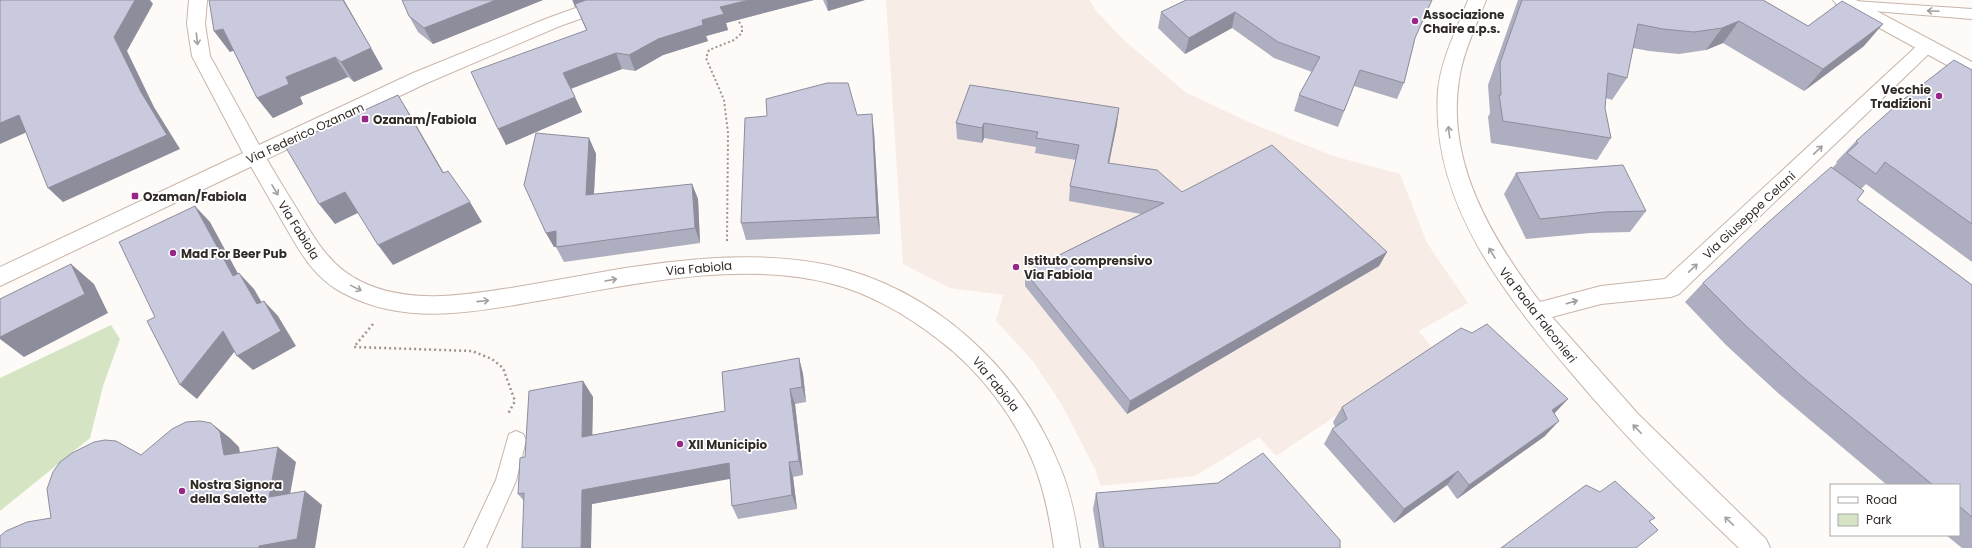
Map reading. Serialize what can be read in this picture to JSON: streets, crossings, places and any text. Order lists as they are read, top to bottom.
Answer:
{
  "streets": {
    "street": [
      "Via Federico Ozanam",
      "Via Giuseppe Celani",
      "Via Fabiola",
      "Via Paola Falconieri"
    ]
  },
  "crossings": [
    ["Via Federico Ozanam", "Via Fabiola"],
    ["Via Giuseppe Celani", "Via Paola Falconieri"]
  ],
  "one_way": ["Via Giuseppe Celani", "Via Fabiola", "Via Paola Falconieri"],
  "places": {
    "other": [
      "Associazione Chaire a.p.s.",
      "Vecchie Tradizioni",
      "Mad For Beer Pub",
      "Istituto comprensivo Via Fabiola",
      "XII Municipio",
      "Nostra Signora della Salette"
    ],
    "transit": ["Ozanam/Fabiola", "Ozaman/Fabiola"]
  },
  "legend": ["Road", "Park"]
}
